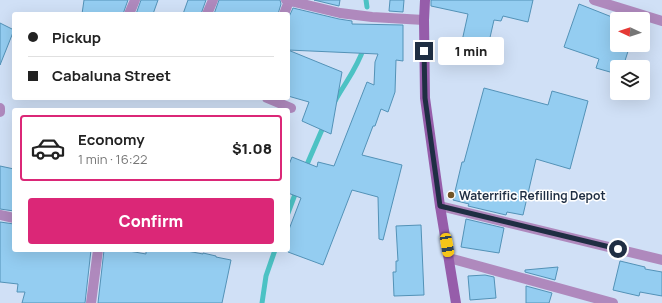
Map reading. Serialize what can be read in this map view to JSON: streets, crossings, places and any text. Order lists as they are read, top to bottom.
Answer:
{
  "places": ["Waterrific Refilling Depot"],
  "north": "left",
  "page": {
    "banner": ["Pickup", "Cabaluna Street"],
    "bubble": "1 min",
    "list": [
      {
        "name": "Economy",
        "note": "1 min · 16:22",
        "value": "$1.08"
      }
    ],
    "buttons": "Confirm"
  }
}
